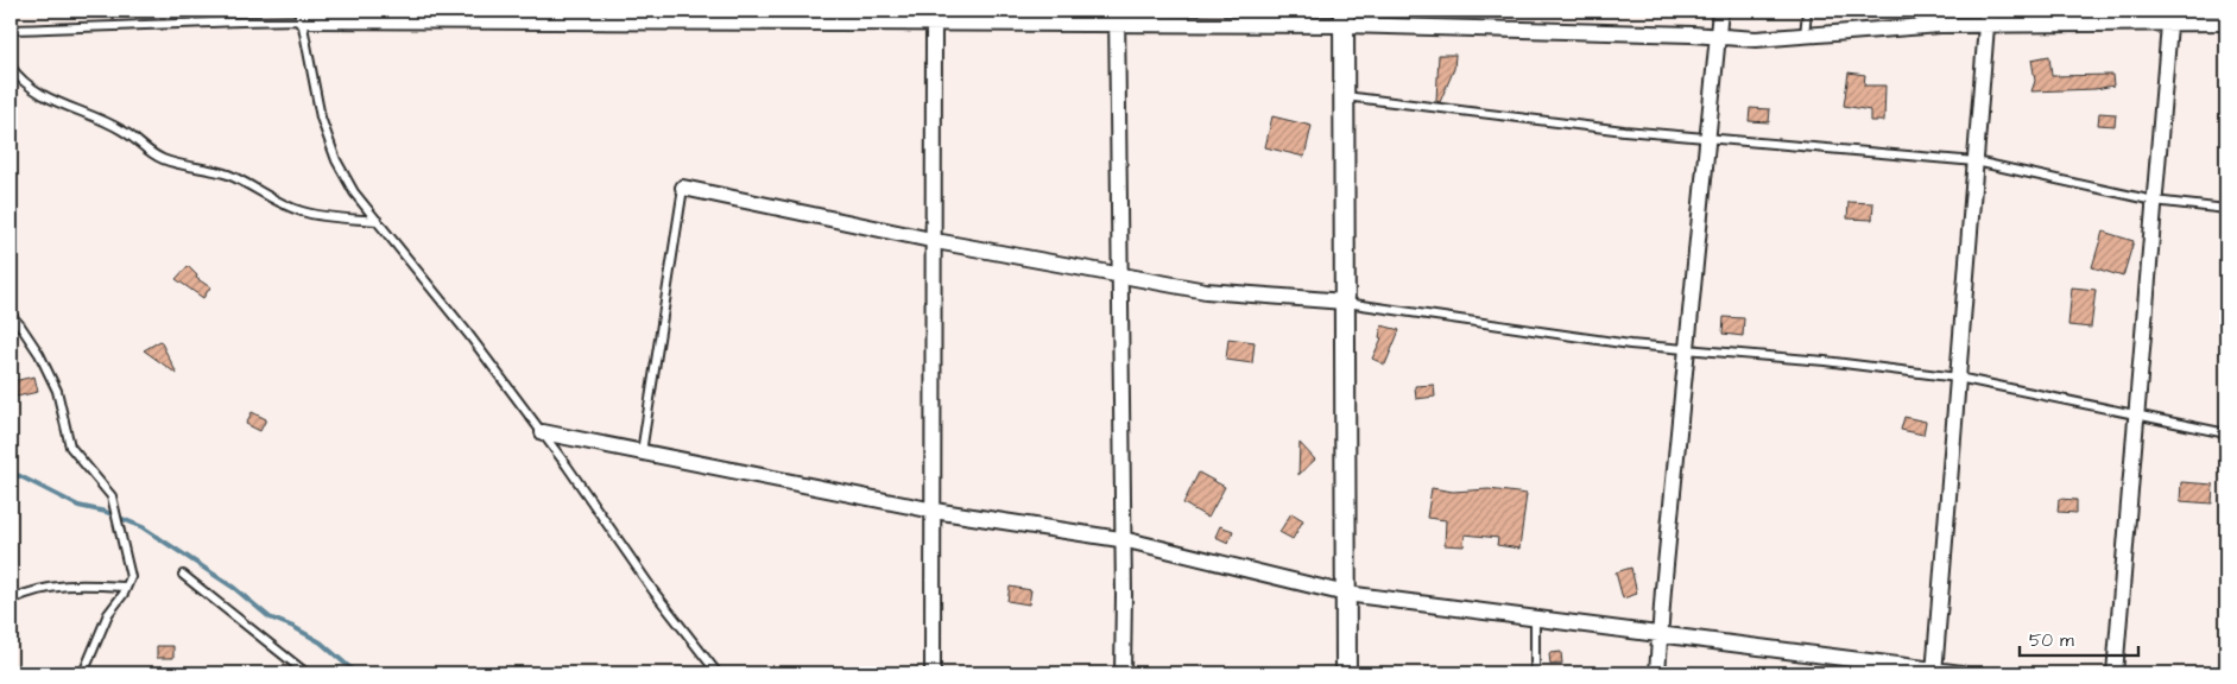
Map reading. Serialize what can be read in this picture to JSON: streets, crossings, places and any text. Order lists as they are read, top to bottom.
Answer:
{
  "scale_bar": "50 m"
}
